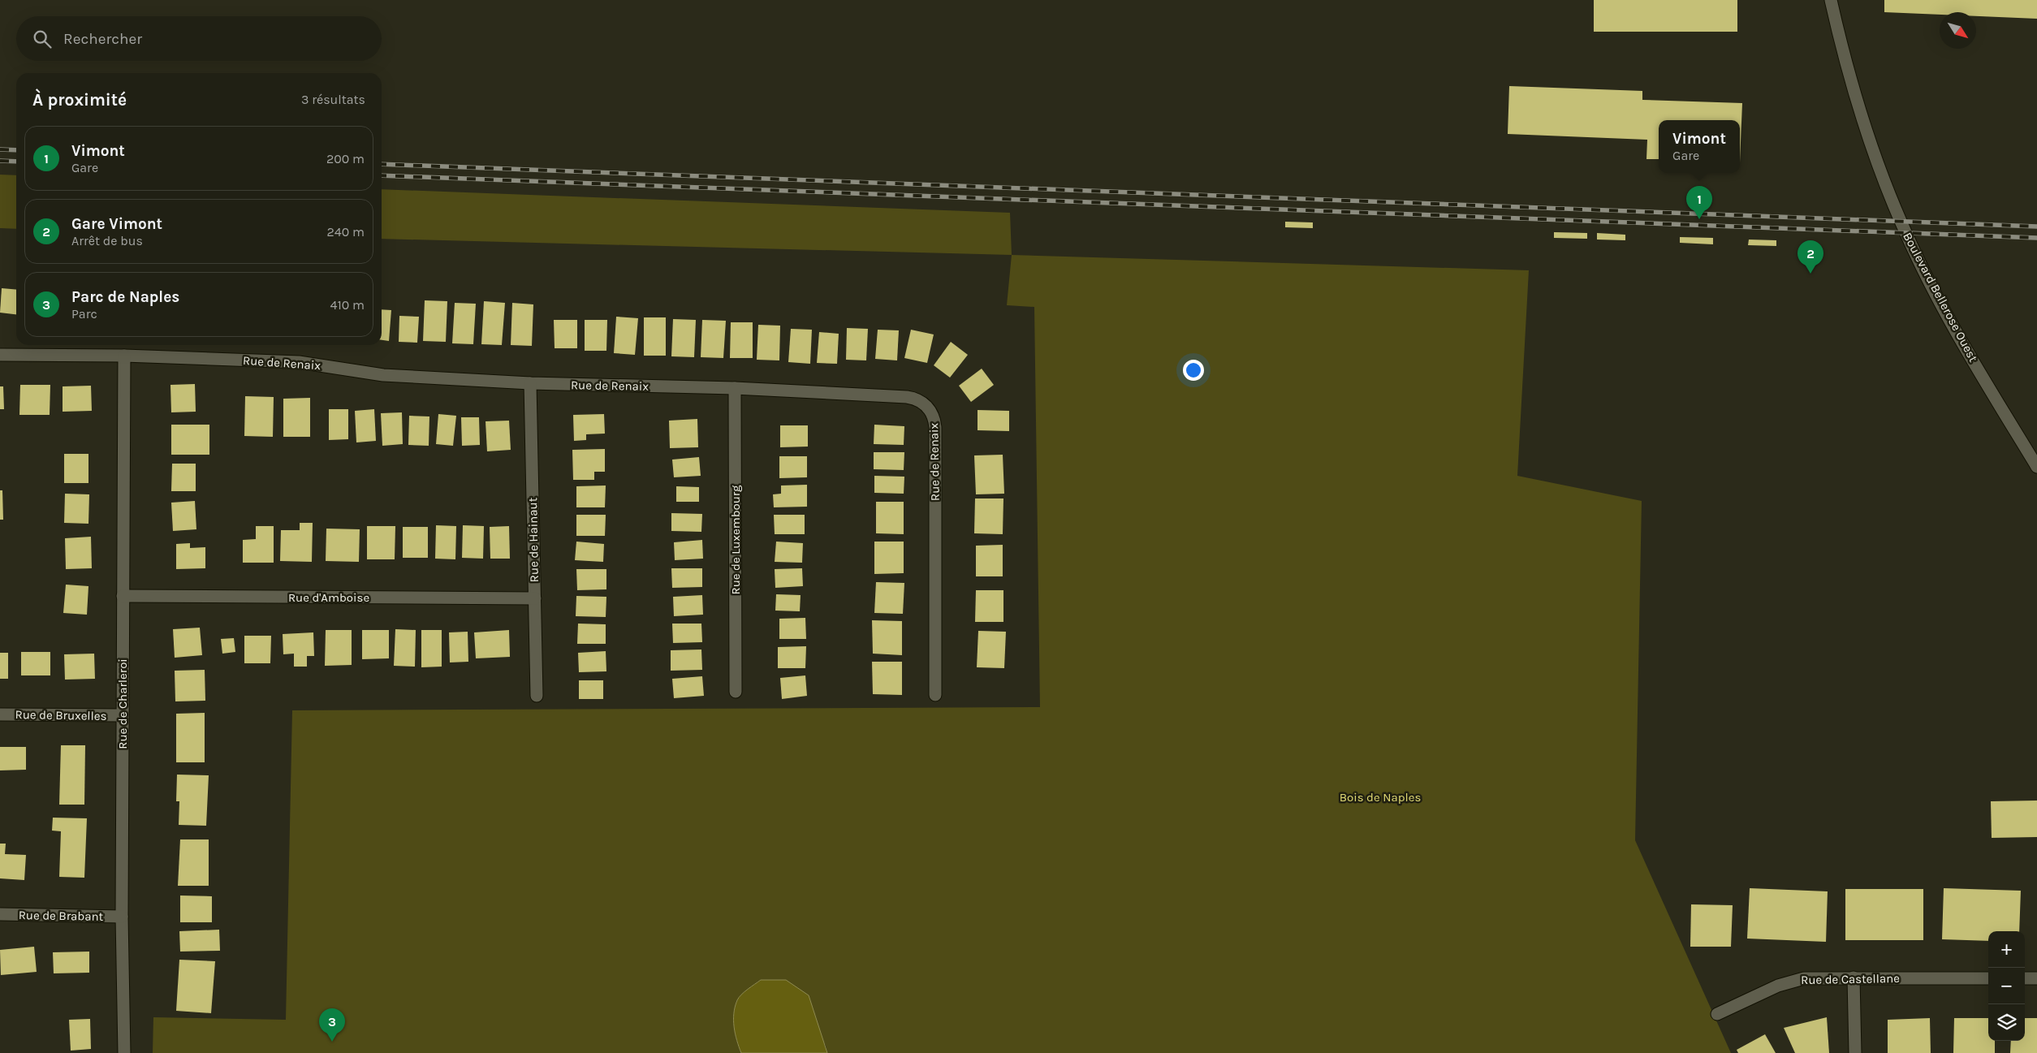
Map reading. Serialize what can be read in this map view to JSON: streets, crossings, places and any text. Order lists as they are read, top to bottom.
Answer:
{
  "streets": {
    "street": [
      "Boulevard Bellerose Ouest",
      "Rue de Renaix",
      "Rue de Hainaut",
      "Rue de Luxembourg",
      "Rue d'Amboise",
      "Rue de Charleroi",
      "Rue de Bruxelles",
      "Rue de Brabant",
      "Rue de Castellane"
    ]
  },
  "crossings": [
    ["Rue de Renaix", "Rue de Hainaut"],
    ["Rue de Renaix", "Rue de Luxembourg"],
    ["Rue de Renaix", "Rue de Charleroi"],
    ["Rue de Hainaut", "Rue d'Amboise"],
    ["Rue d'Amboise", "Rue de Charleroi"],
    ["Rue de Charleroi", "Rue de Bruxelles"],
    ["Rue de Charleroi", "Rue de Brabant"]
  ],
  "parks": ["Bois de Naples"],
  "north": "bottom right",
  "page": {
    "search": "Rechercher",
    "heading": ["À proximité", "3 résultats"],
    "popup": ["Vimont", "Gare"],
    "list": [
      {
        "mark": "1",
        "name": "Vimont",
        "note": "Gare",
        "value": "200 m"
      },
      {
        "mark": "2",
        "name": "Gare Vimont",
        "note": "Arrêt de bus",
        "value": "240 m"
      },
      {
        "mark": "3",
        "name": "Parc de Naples",
        "note": "Parc",
        "value": "410 m"
      }
    ],
    "pins": ["1", "2", "3"],
    "map_buttons": ["+", "−"]
  }
}
